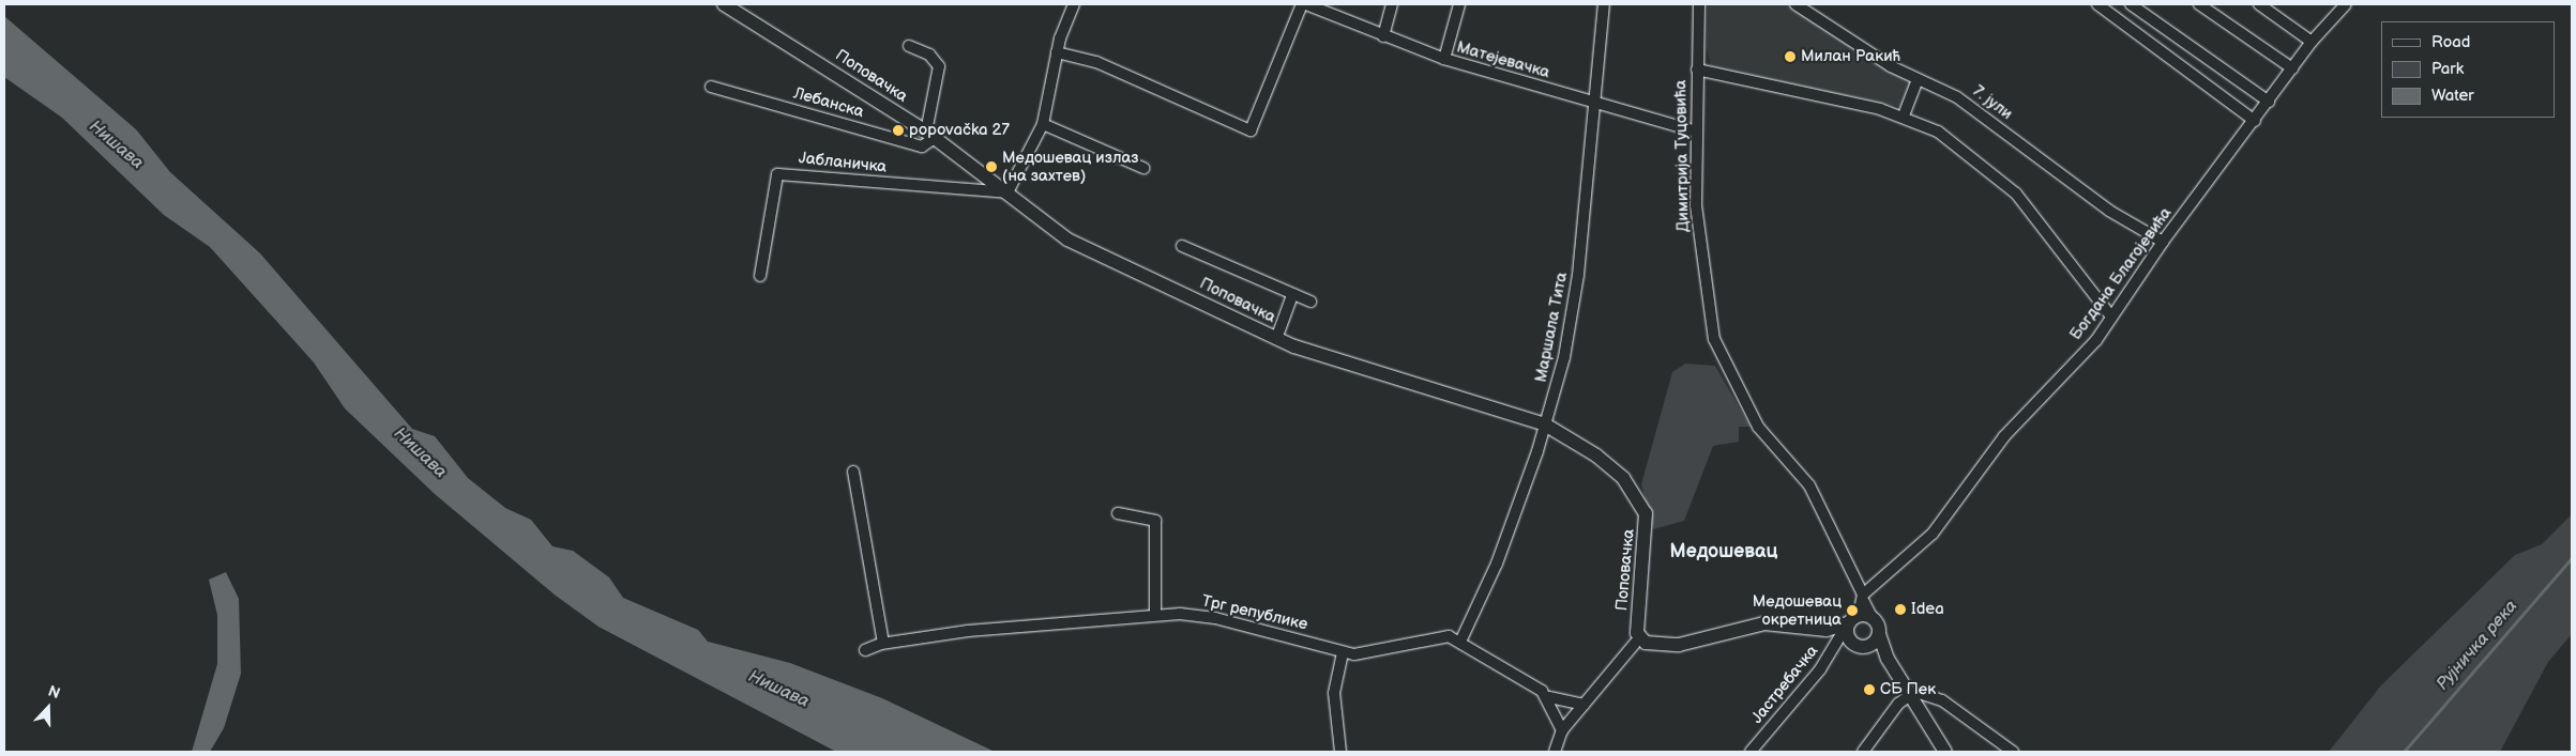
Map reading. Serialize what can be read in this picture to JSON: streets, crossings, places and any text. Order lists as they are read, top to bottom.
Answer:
{
  "streets": {
    "street": [
      "Матејевачка",
      "Поповачка",
      "Лебанска",
      "7. јули",
      "Димитрија Туцовића",
      "Јабланичка",
      "Богдана Благојевића",
      "Маршала Тита",
      "Трг републике",
      "Јастребачка"
    ]
  },
  "crossings": [
    ["Матејевачка", "Димитрија Туцовића"],
    ["Матејевачка", "Маршала Тита"],
    ["Поповачка", "Лебанска"],
    ["Поповачка", "Јабланичка"],
    ["Поповачка", "Маршала Тита"],
    ["7. јули", "Богдана Благојевића"],
    ["Димитрија Туцовића", "Богдана Благојевића"],
    ["Димитрија Туцовића", "Јастребачка"],
    ["Богдана Благојевића", "Јастребачка"],
    ["Маршала Тита", "Трг републике"]
  ],
  "districts": ["Медошевац"],
  "water": ["Нишава", "Рујничка река"],
  "places": [
    "Милан Ракић",
    "popovačka 27",
    "Медошевац излаз (на захтев)",
    "Idea",
    "Медошевац окретница",
    "СБ Пек"
  ],
  "legend": ["Road", "Park", "Water"],
  "north": "top"
}
